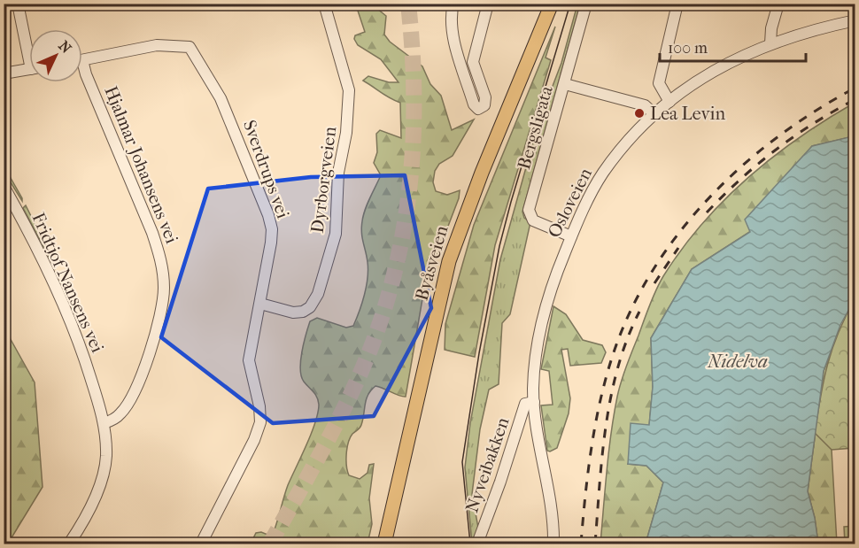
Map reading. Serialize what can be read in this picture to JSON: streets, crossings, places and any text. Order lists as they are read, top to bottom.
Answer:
{
  "streets": {
    "main road": ["Byåsveien"],
    "street": [
      "Bergsligata",
      "Hjalmar Johansens vei",
      "Sverdrups vei",
      "Dyrborgveien",
      "Osloveien",
      "Fridtjof Nansens vei",
      "Nyveibakken"
    ]
  },
  "crossings": [
    ["Bergsligata", "Osloveien"],
    ["Hjalmar Johansens vei", "Fridtjof Nansens vei"],
    ["Sverdrups vei", "Dyrborgveien"],
    ["Osloveien", "Nyveibakken"]
  ],
  "water": ["Nidelva"],
  "places": ["Lea Levin"],
  "scale_bar": "100 m",
  "north": "top right"
}
